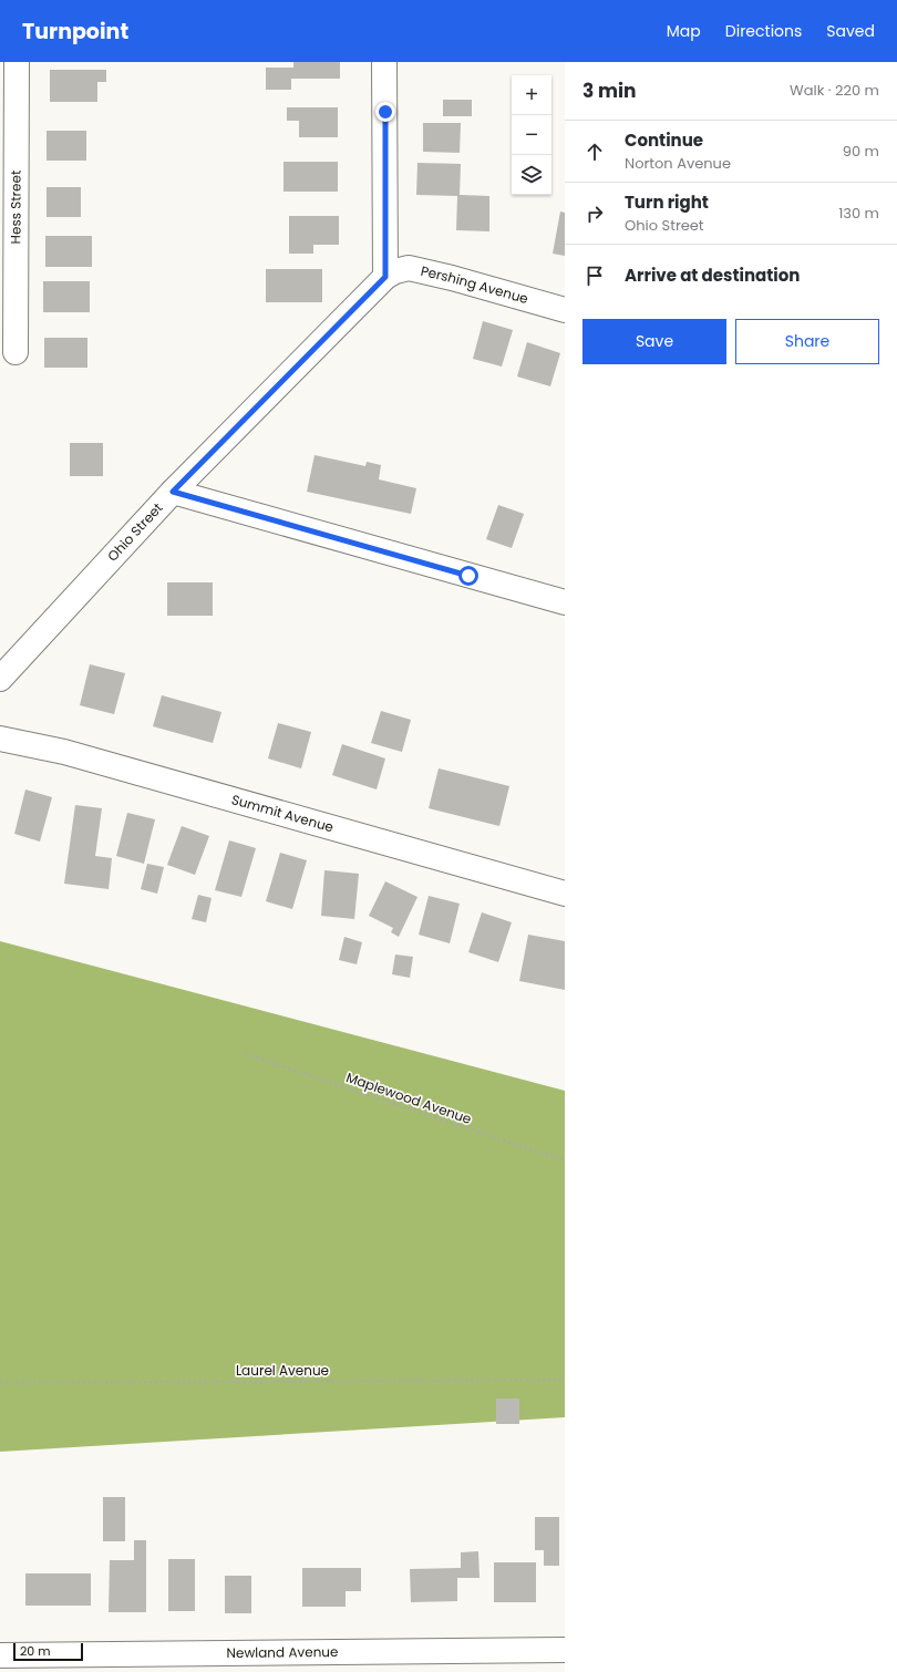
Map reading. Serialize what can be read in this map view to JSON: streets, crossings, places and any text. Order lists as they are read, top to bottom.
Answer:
{
  "streets": {
    "street": [
      "Hess Street",
      "Pershing Avenue",
      "Ohio Street",
      "Summit Avenue",
      "Newland Avenue"
    ],
    "path": ["Maplewood Avenue", "Laurel Avenue"]
  },
  "crossings": [
    ["Pershing Avenue", "Ohio Street"]
  ],
  "scale_bar": "20 m",
  "page": {
    "header": "Turnpoint",
    "nav": ["Map", "Directions", "Saved"],
    "heading": ["3 min", "Walk · 220 m"],
    "map_buttons": ["+", "−"],
    "list": [
      ["Continue", "Norton Avenue", "90 m"],
      ["Turn right", "Ohio Street", "130 m"],
      "Arrive at destination"
    ],
    "buttons": ["Save", "Share"],
    "scale": "20 m"
  }
}
